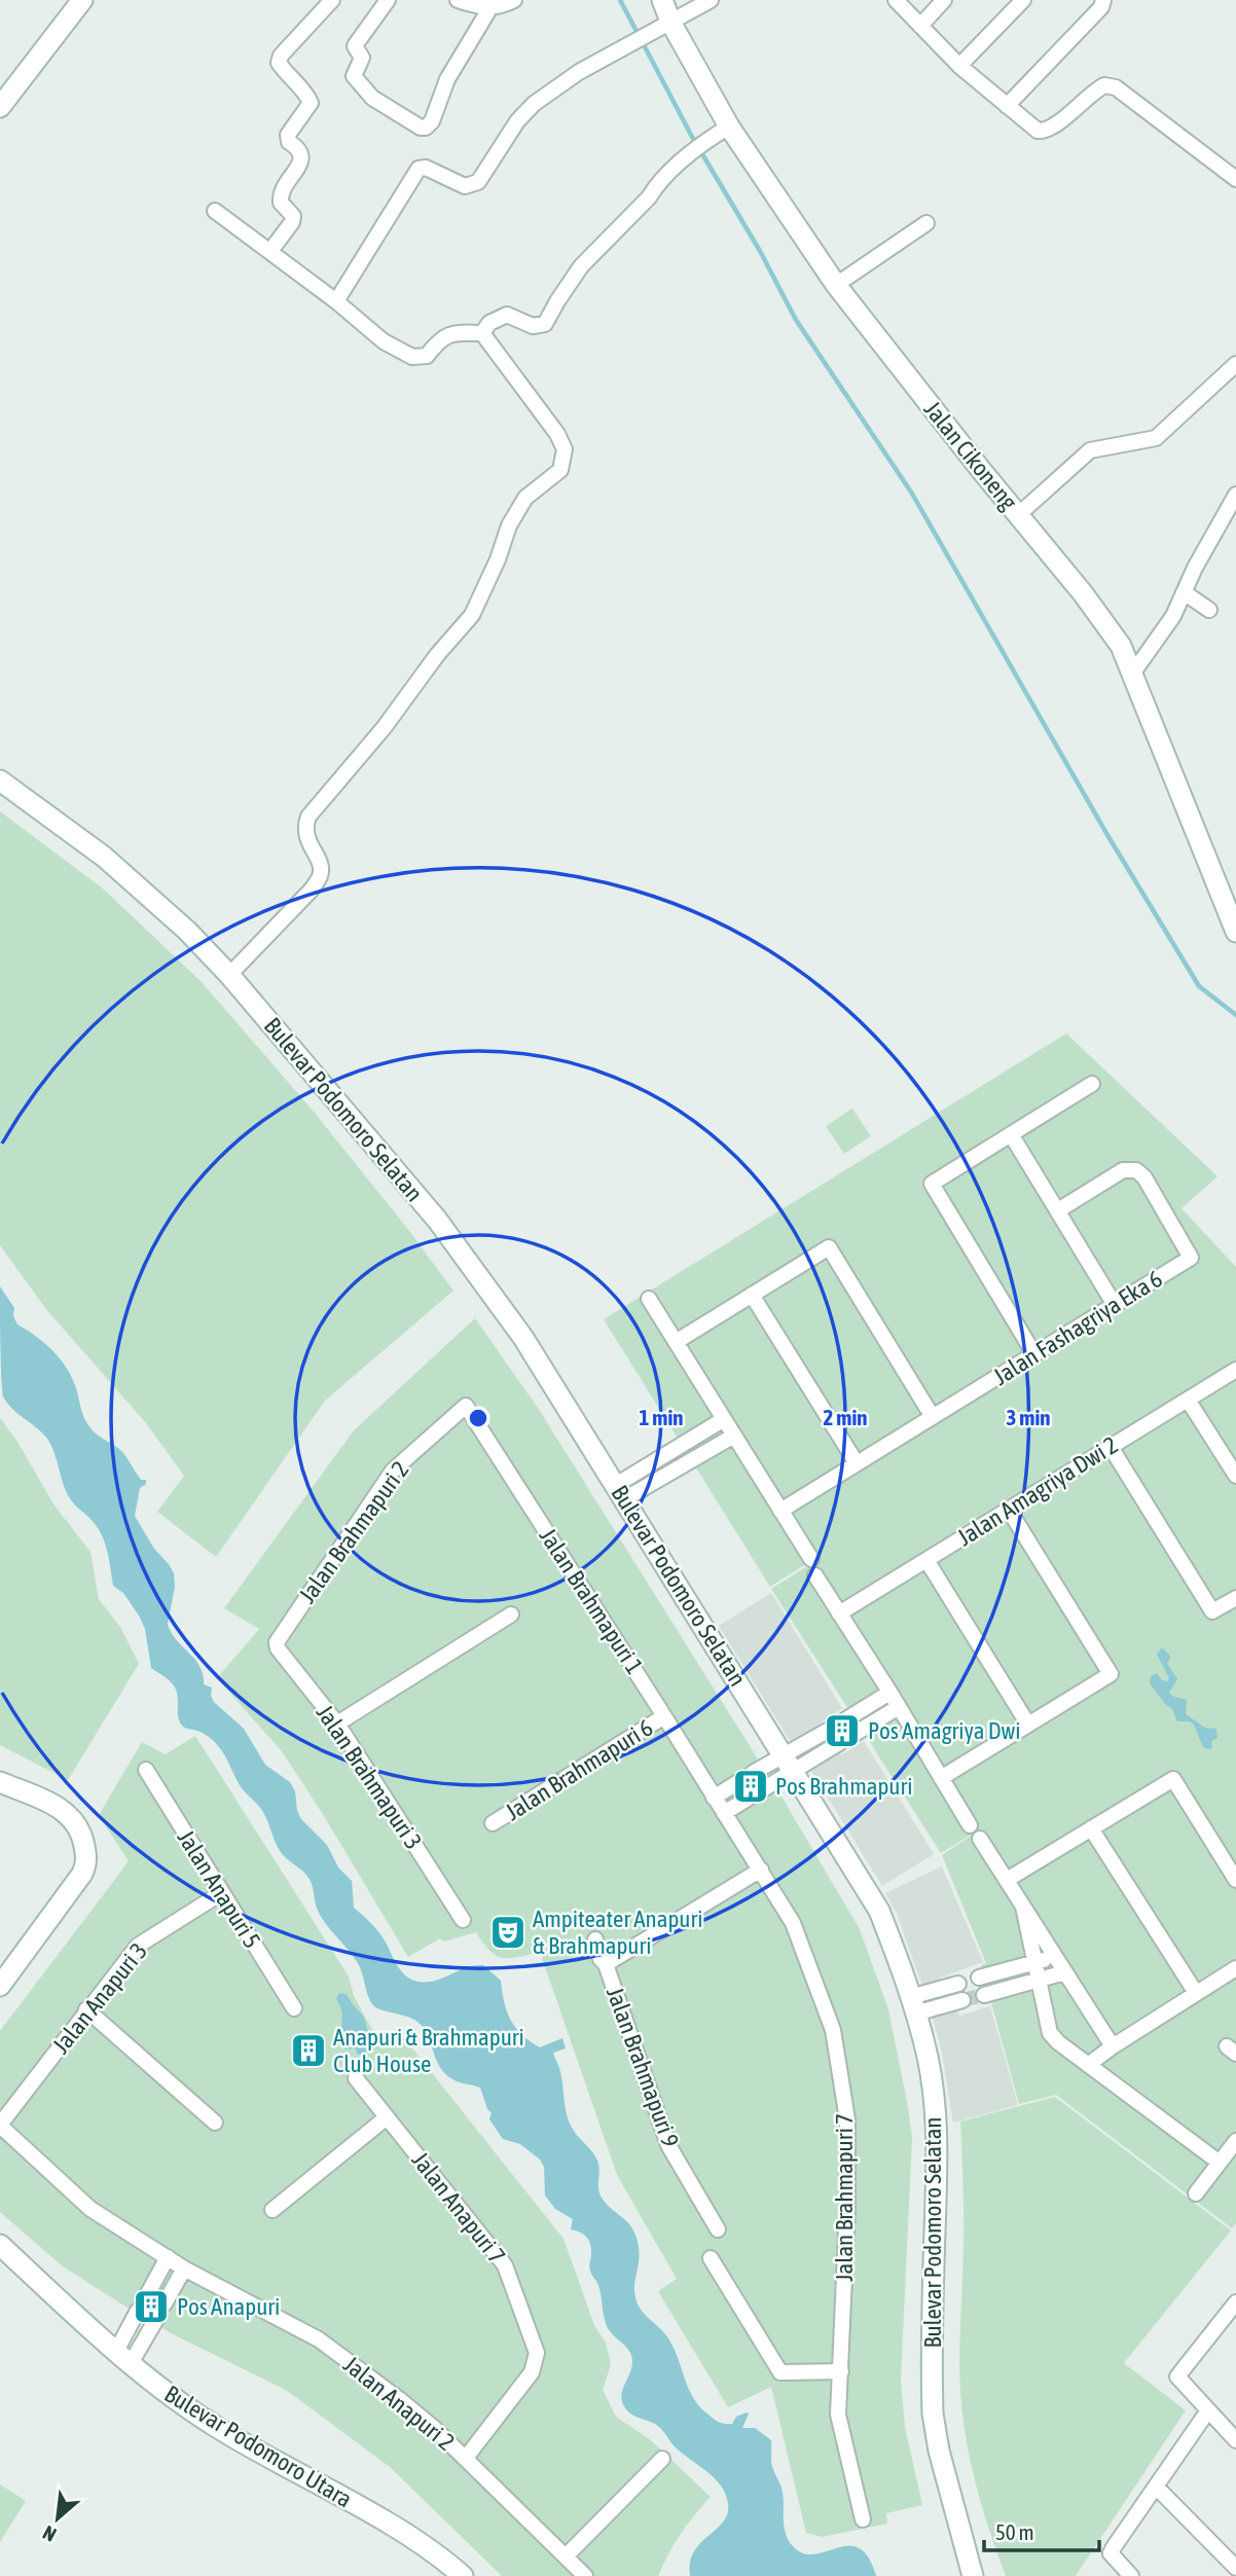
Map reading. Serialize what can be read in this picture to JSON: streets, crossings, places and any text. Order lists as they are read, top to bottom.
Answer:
{
  "streets": {
    "street": [
      "Jalan Cikoneng",
      "Bulevar Podomoro Selatan",
      "Jalan Fashagriya Eka 6",
      "Jalan Amagriya Dwi 2",
      "Jalan Brahmapuri 2",
      "Jalan Brahmapuri 1",
      "Jalan Brahmapuri 6",
      "Jalan Brahmapuri 3",
      "Jalan Anapuri 5",
      "Jalan Anapuri 3",
      "Jalan Brahmapuri 9",
      "Jalan Brahmapuri 7",
      "Jalan Anapuri 7",
      "Jalan Anapuri 2",
      "Bulevar Podomoro Utara"
    ]
  },
  "crossings": [
    ["Jalan Brahmapuri 2", "Jalan Brahmapuri 1"],
    ["Jalan Brahmapuri 2", "Jalan Brahmapuri 3"],
    ["Jalan Brahmapuri 1", "Jalan Brahmapuri 6"],
    ["Jalan Brahmapuri 1", "Jalan Brahmapuri 7"],
    ["Jalan Anapuri 5", "Jalan Anapuri 3"],
    ["Jalan Anapuri 3", "Jalan Anapuri 2"],
    ["Jalan Anapuri 7", "Jalan Anapuri 2"]
  ],
  "places": {
    "building": [
      "Pos Amagriya Dwi",
      "Pos Brahmapuri",
      "Anapuri & Brahmapuri Club House",
      "Pos Anapuri"
    ],
    "theatre": ["Ampiteater Anapuri & Brahmapuri"]
  },
  "scale_bar": "50 m",
  "north": "bottom left",
  "rings": ["1 min", "2 min", "3 min"]
}
